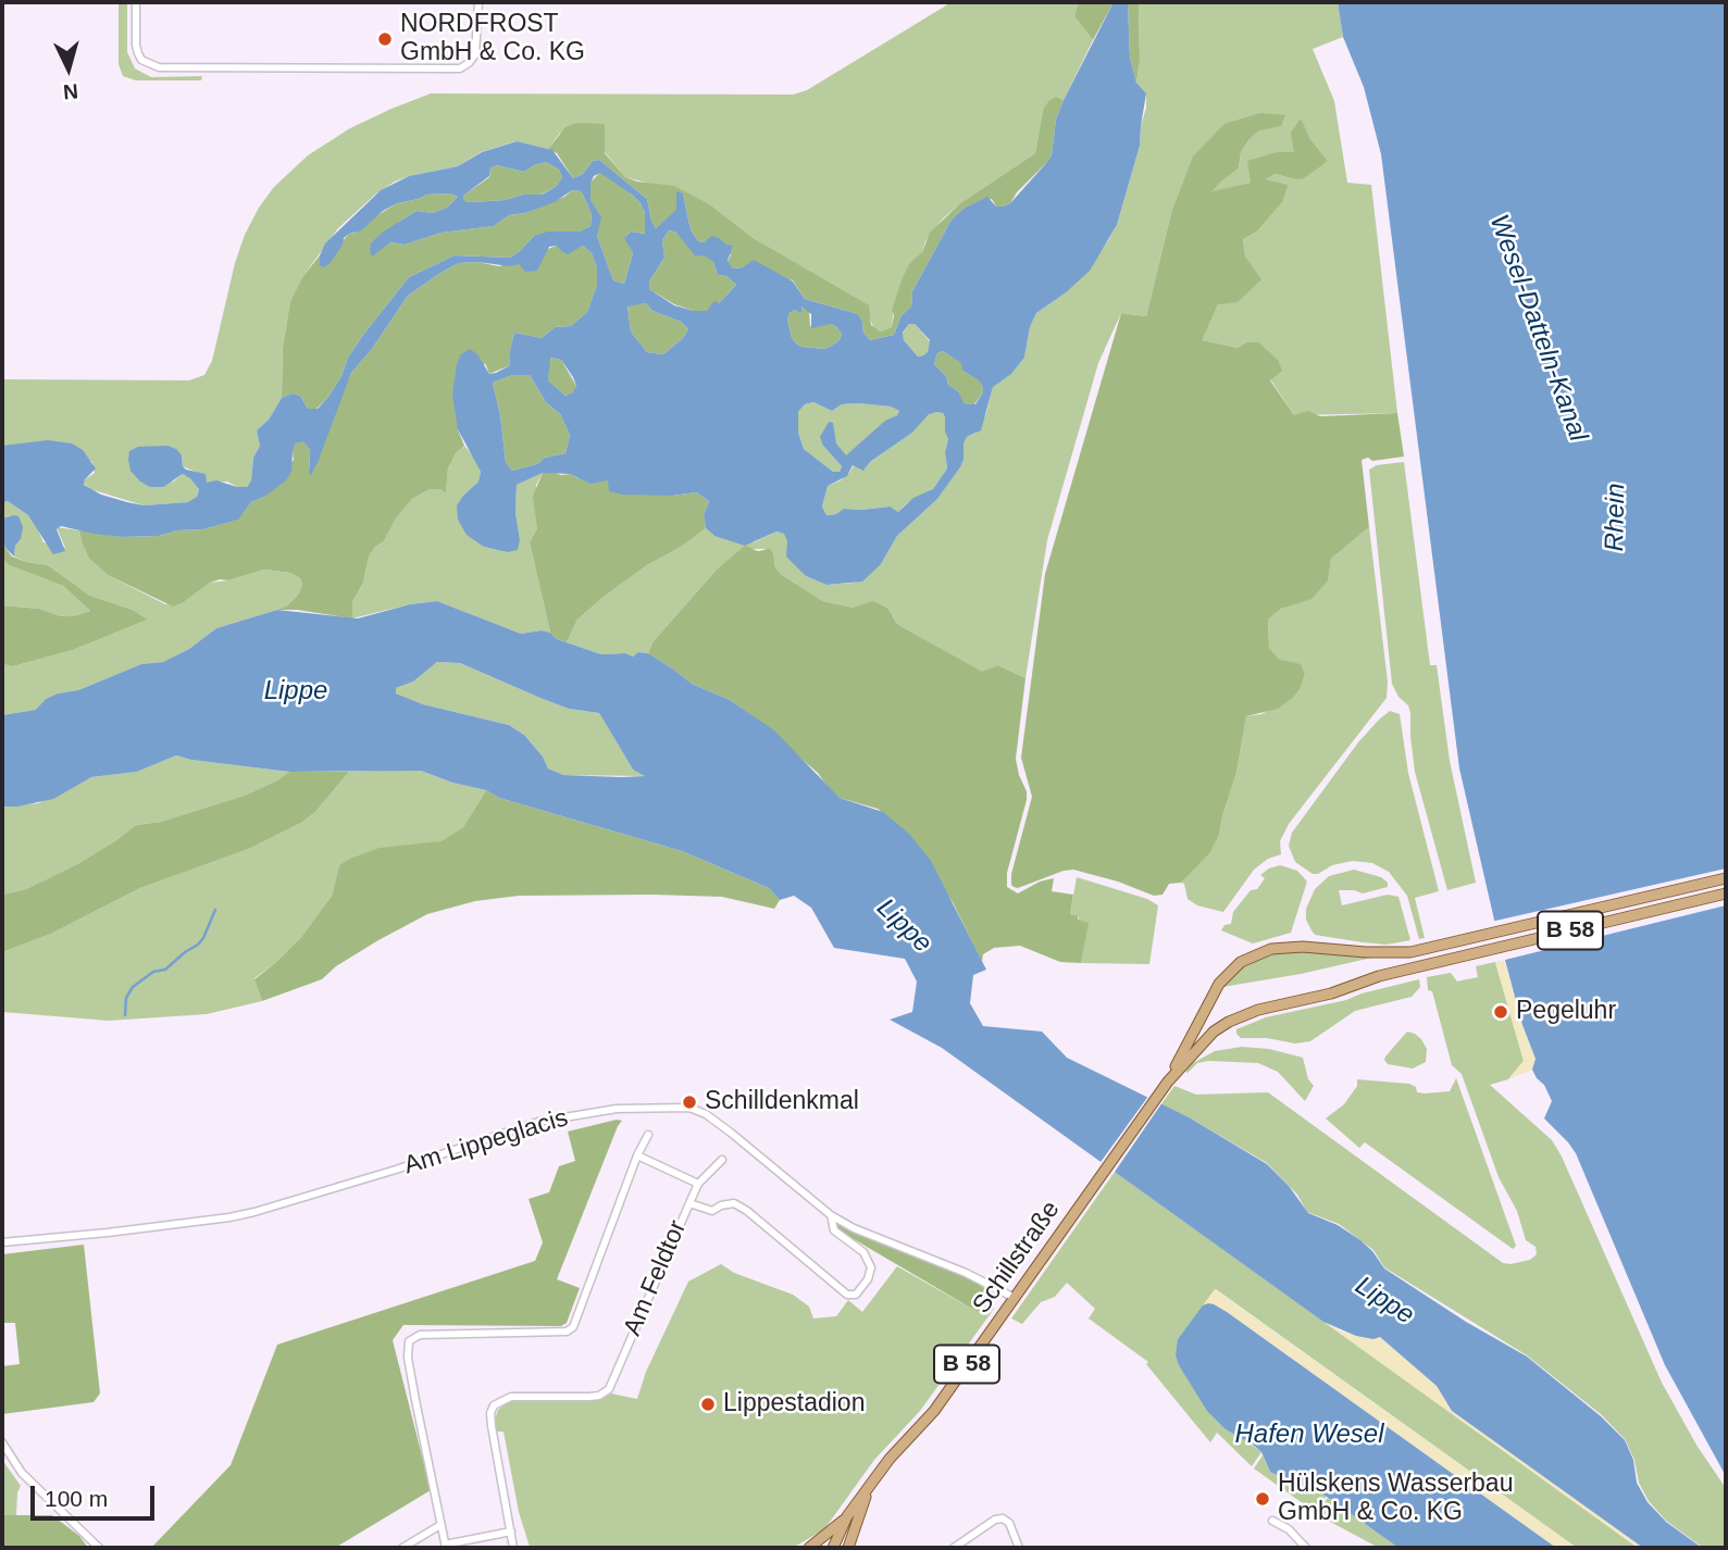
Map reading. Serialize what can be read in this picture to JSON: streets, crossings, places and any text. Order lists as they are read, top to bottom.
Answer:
{
  "streets": {
    "main road": ["B 58", "Schillstraße"],
    "street": ["Am Lippeglacis", "Am Feldtor"]
  },
  "crossings": [
    ["B 58", "Schillstraße"],
    ["Am Lippeglacis", "Schillstraße"],
    ["Am Lippeglacis", "Am Feldtor"]
  ],
  "water": [
    "Wesel-Datteln-Kanal",
    "Rhein",
    "Lippe",
    "Hafen Wesel"
  ],
  "places": [
    "NORDFROST GmbH & Co. KG",
    "Pegeluhr",
    "Schilldenkmal",
    "Lippestadion",
    "Hülskens Wasserbau GmbH & Co. KG"
  ],
  "scale_bar": "100 m",
  "north": "bottom"
}
